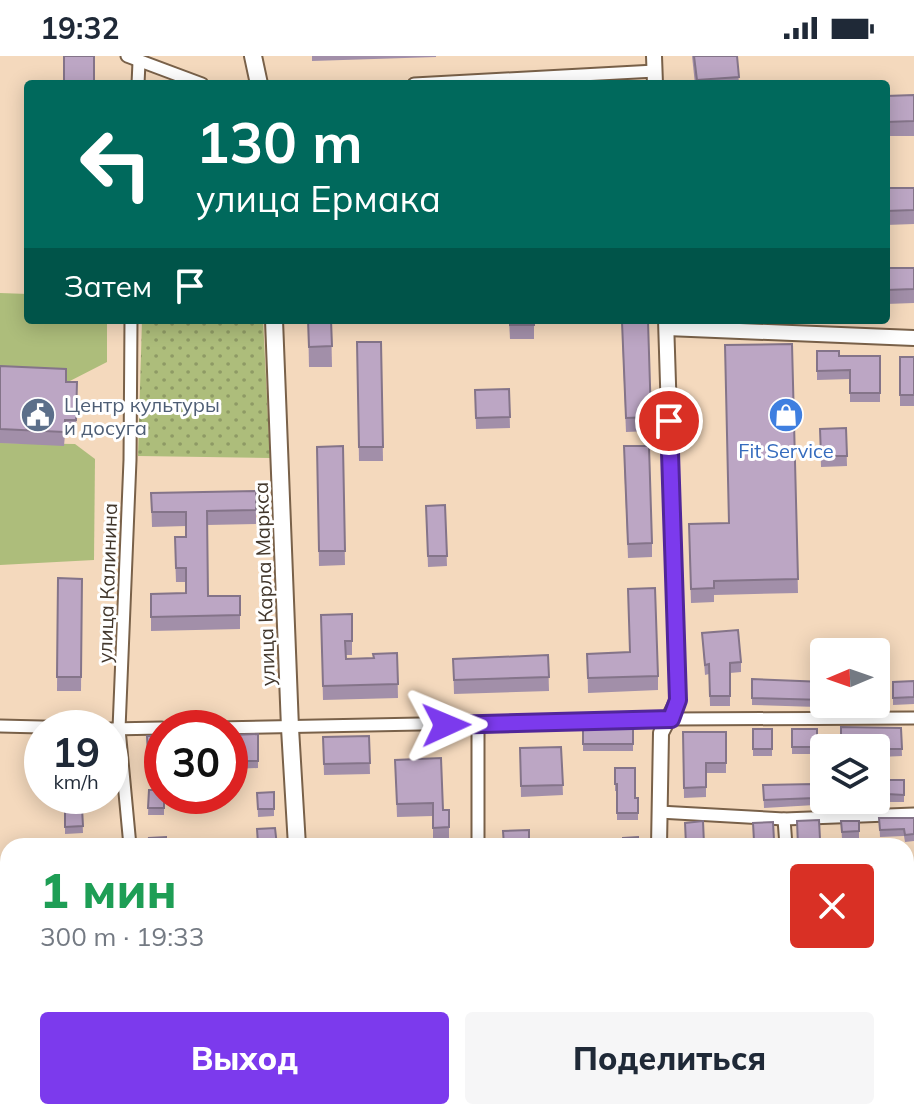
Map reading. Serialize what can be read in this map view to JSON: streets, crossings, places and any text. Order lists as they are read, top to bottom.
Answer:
{
  "streets": {
    "main road": ["улица Карла Маркса"],
    "street": ["улица Калинина"]
  },
  "places": {
    "public building": ["Центр культуры и досуга"],
    "shop": ["Fit Service"]
  },
  "north": "left",
  "page": {
    "status": "19:32",
    "turn": ["130 m", "улица Ермака"],
    "then": "Затем",
    "speed": "19 km/h",
    "limit": "30",
    "heading": ["1 мин", "300 m · 19:33"],
    "buttons": ["Выход", "Поделиться"]
  }
}
